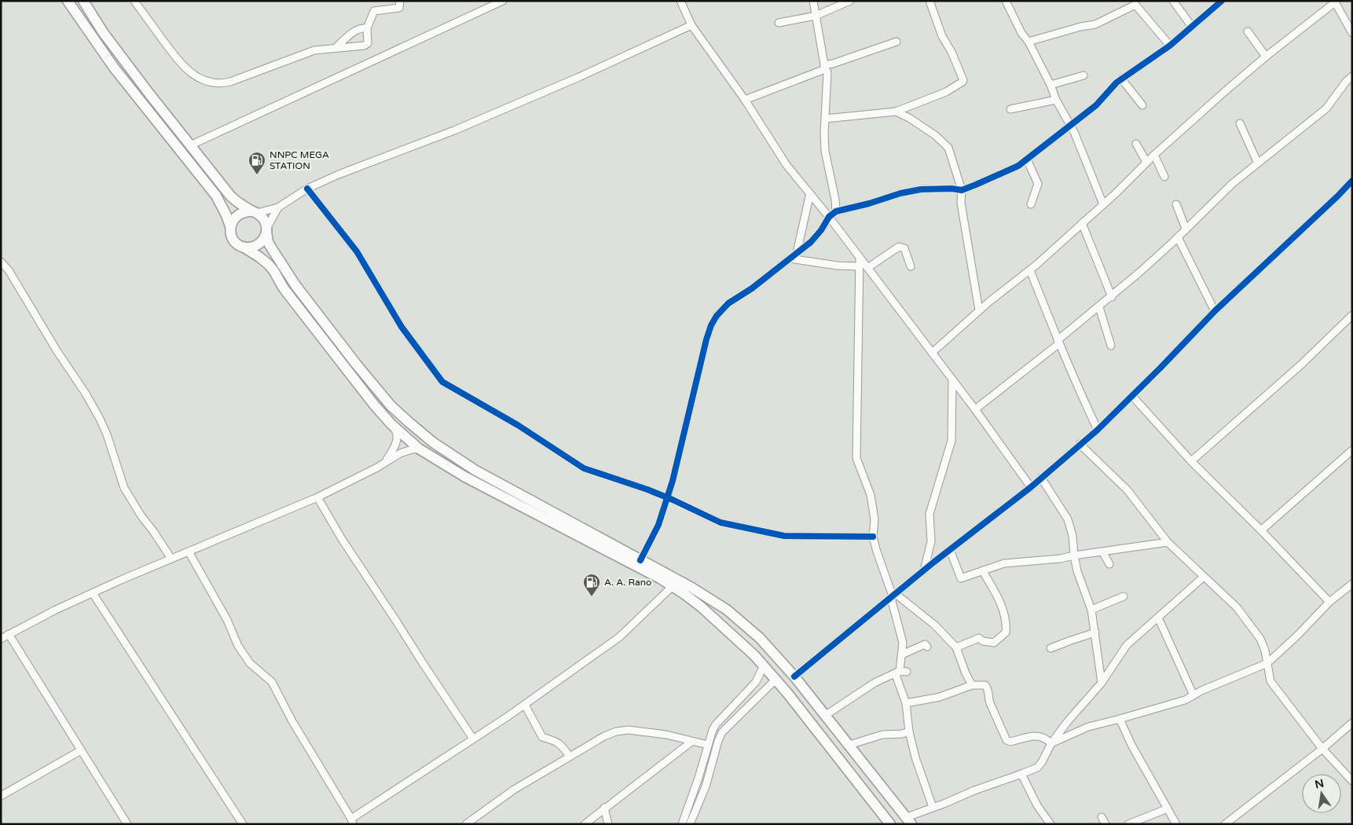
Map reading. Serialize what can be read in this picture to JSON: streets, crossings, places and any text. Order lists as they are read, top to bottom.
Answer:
{
  "places": {
    "fuel station": ["NNPC MEGA STATION", "A. A. Rano"]
  },
  "north": "top"
}
